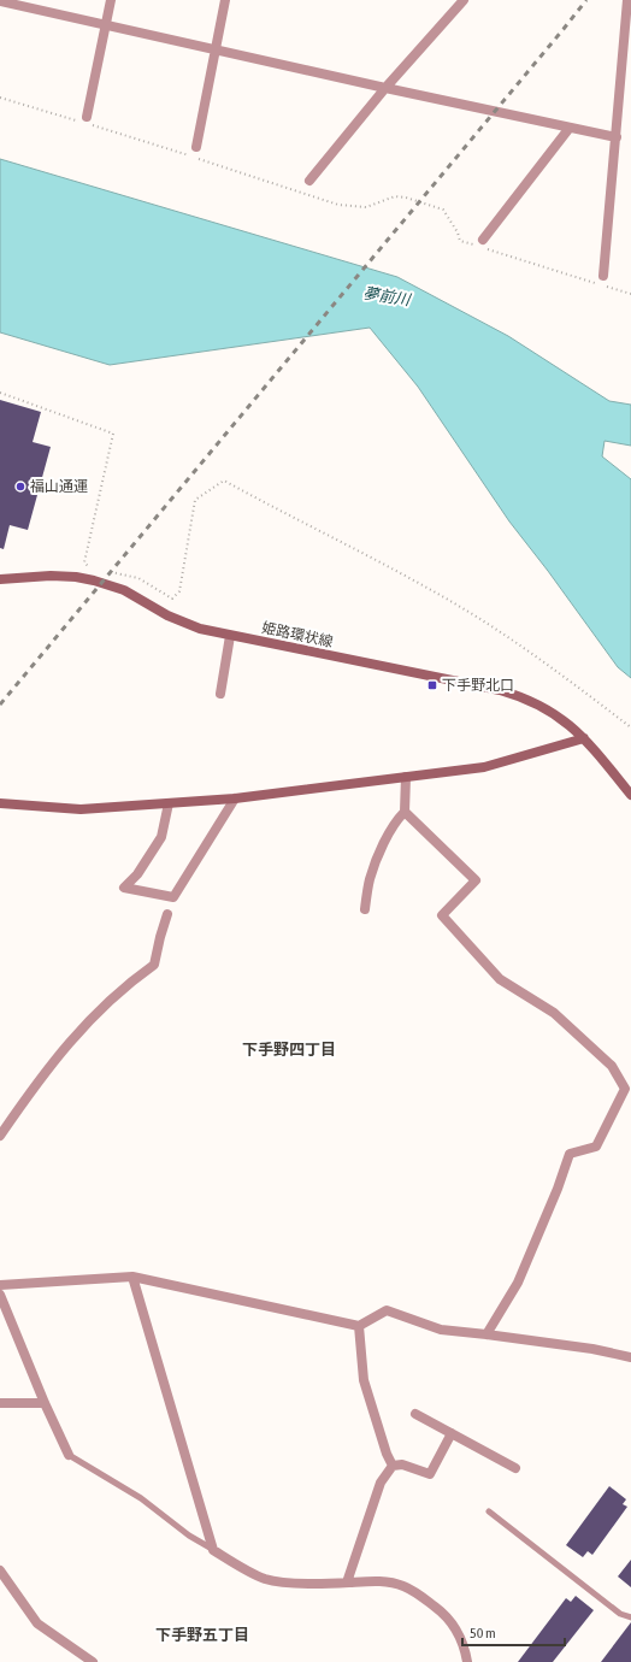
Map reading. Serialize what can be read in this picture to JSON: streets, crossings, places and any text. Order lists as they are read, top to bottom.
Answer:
{
  "streets": {
    "main road": ["姫路環状線"]
  },
  "districts": ["下手野四丁目", "下手野五丁目"],
  "water": ["夢前川"],
  "places": {
    "other": ["福山通運"],
    "transit": ["下手野北口"]
  },
  "scale_bar": "50 m"
}
